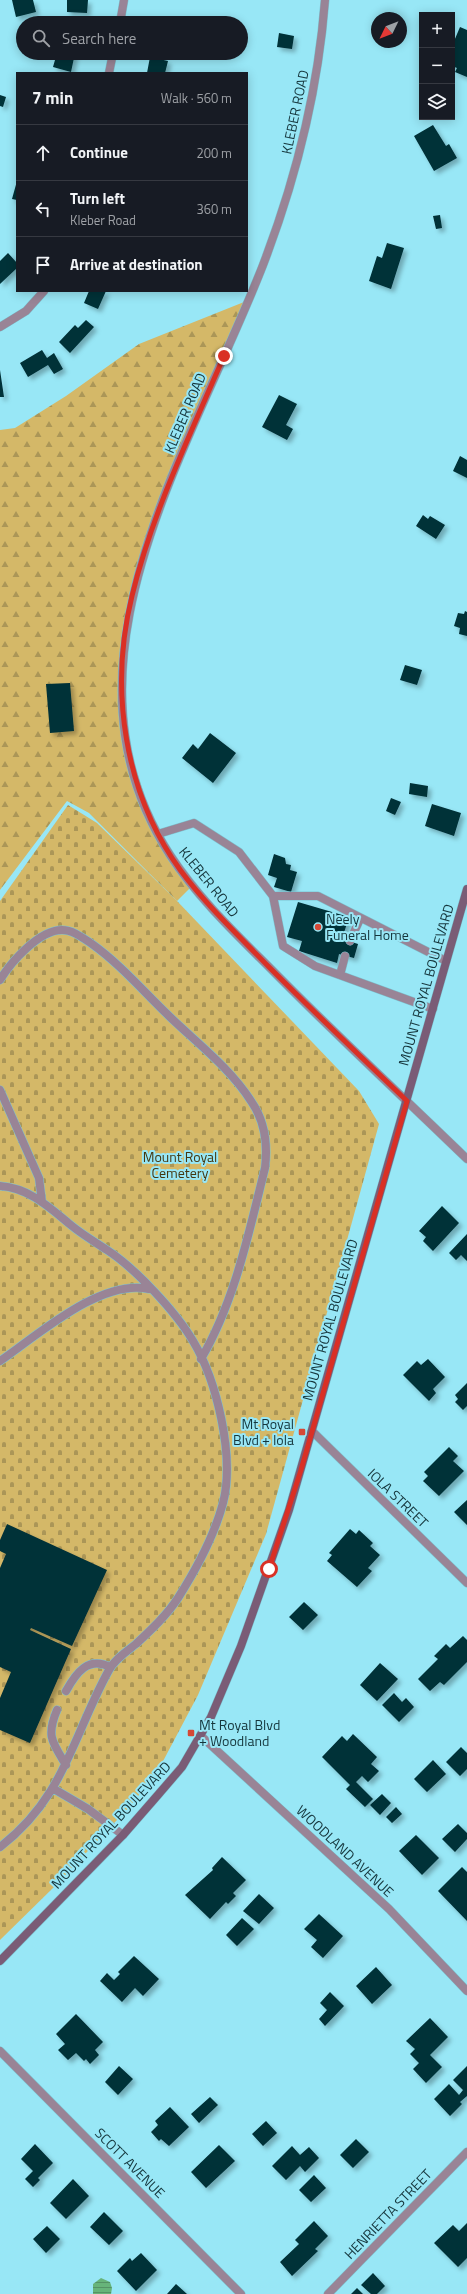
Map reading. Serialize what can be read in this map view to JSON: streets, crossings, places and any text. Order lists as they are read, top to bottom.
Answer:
{
  "streets": {
    "main road": ["MOUNT ROYAL BOULEVARD"],
    "street": [
      "KLEBER ROAD",
      "IOLA STREET",
      "WOODLAND AVENUE",
      "SCOTT AVENUE",
      "HENRIETTA STREET"
    ]
  },
  "crossings": [
    ["KLEBER ROAD", "MOUNT ROYAL BOULEVARD"],
    ["MOUNT ROYAL BOULEVARD", "IOLA STREET"],
    ["MOUNT ROYAL BOULEVARD", "WOODLAND AVENUE"]
  ],
  "parks": ["Mount Royal Cemetery"],
  "places": {
    "other": ["Neely Funeral Home"],
    "transit": ["Mt Royal Blvd + Iola", "Mt Royal Blvd + Woodland"]
  },
  "north": "bottom left",
  "page": {
    "map_buttons": ["+", "−"],
    "search": "Search here",
    "heading": ["7 min", "Walk · 560 m"],
    "list": [
      ["Continue", "200 m"],
      ["Turn left", "Kleber Road", "360 m"],
      "Arrive at destination"
    ]
  }
}
